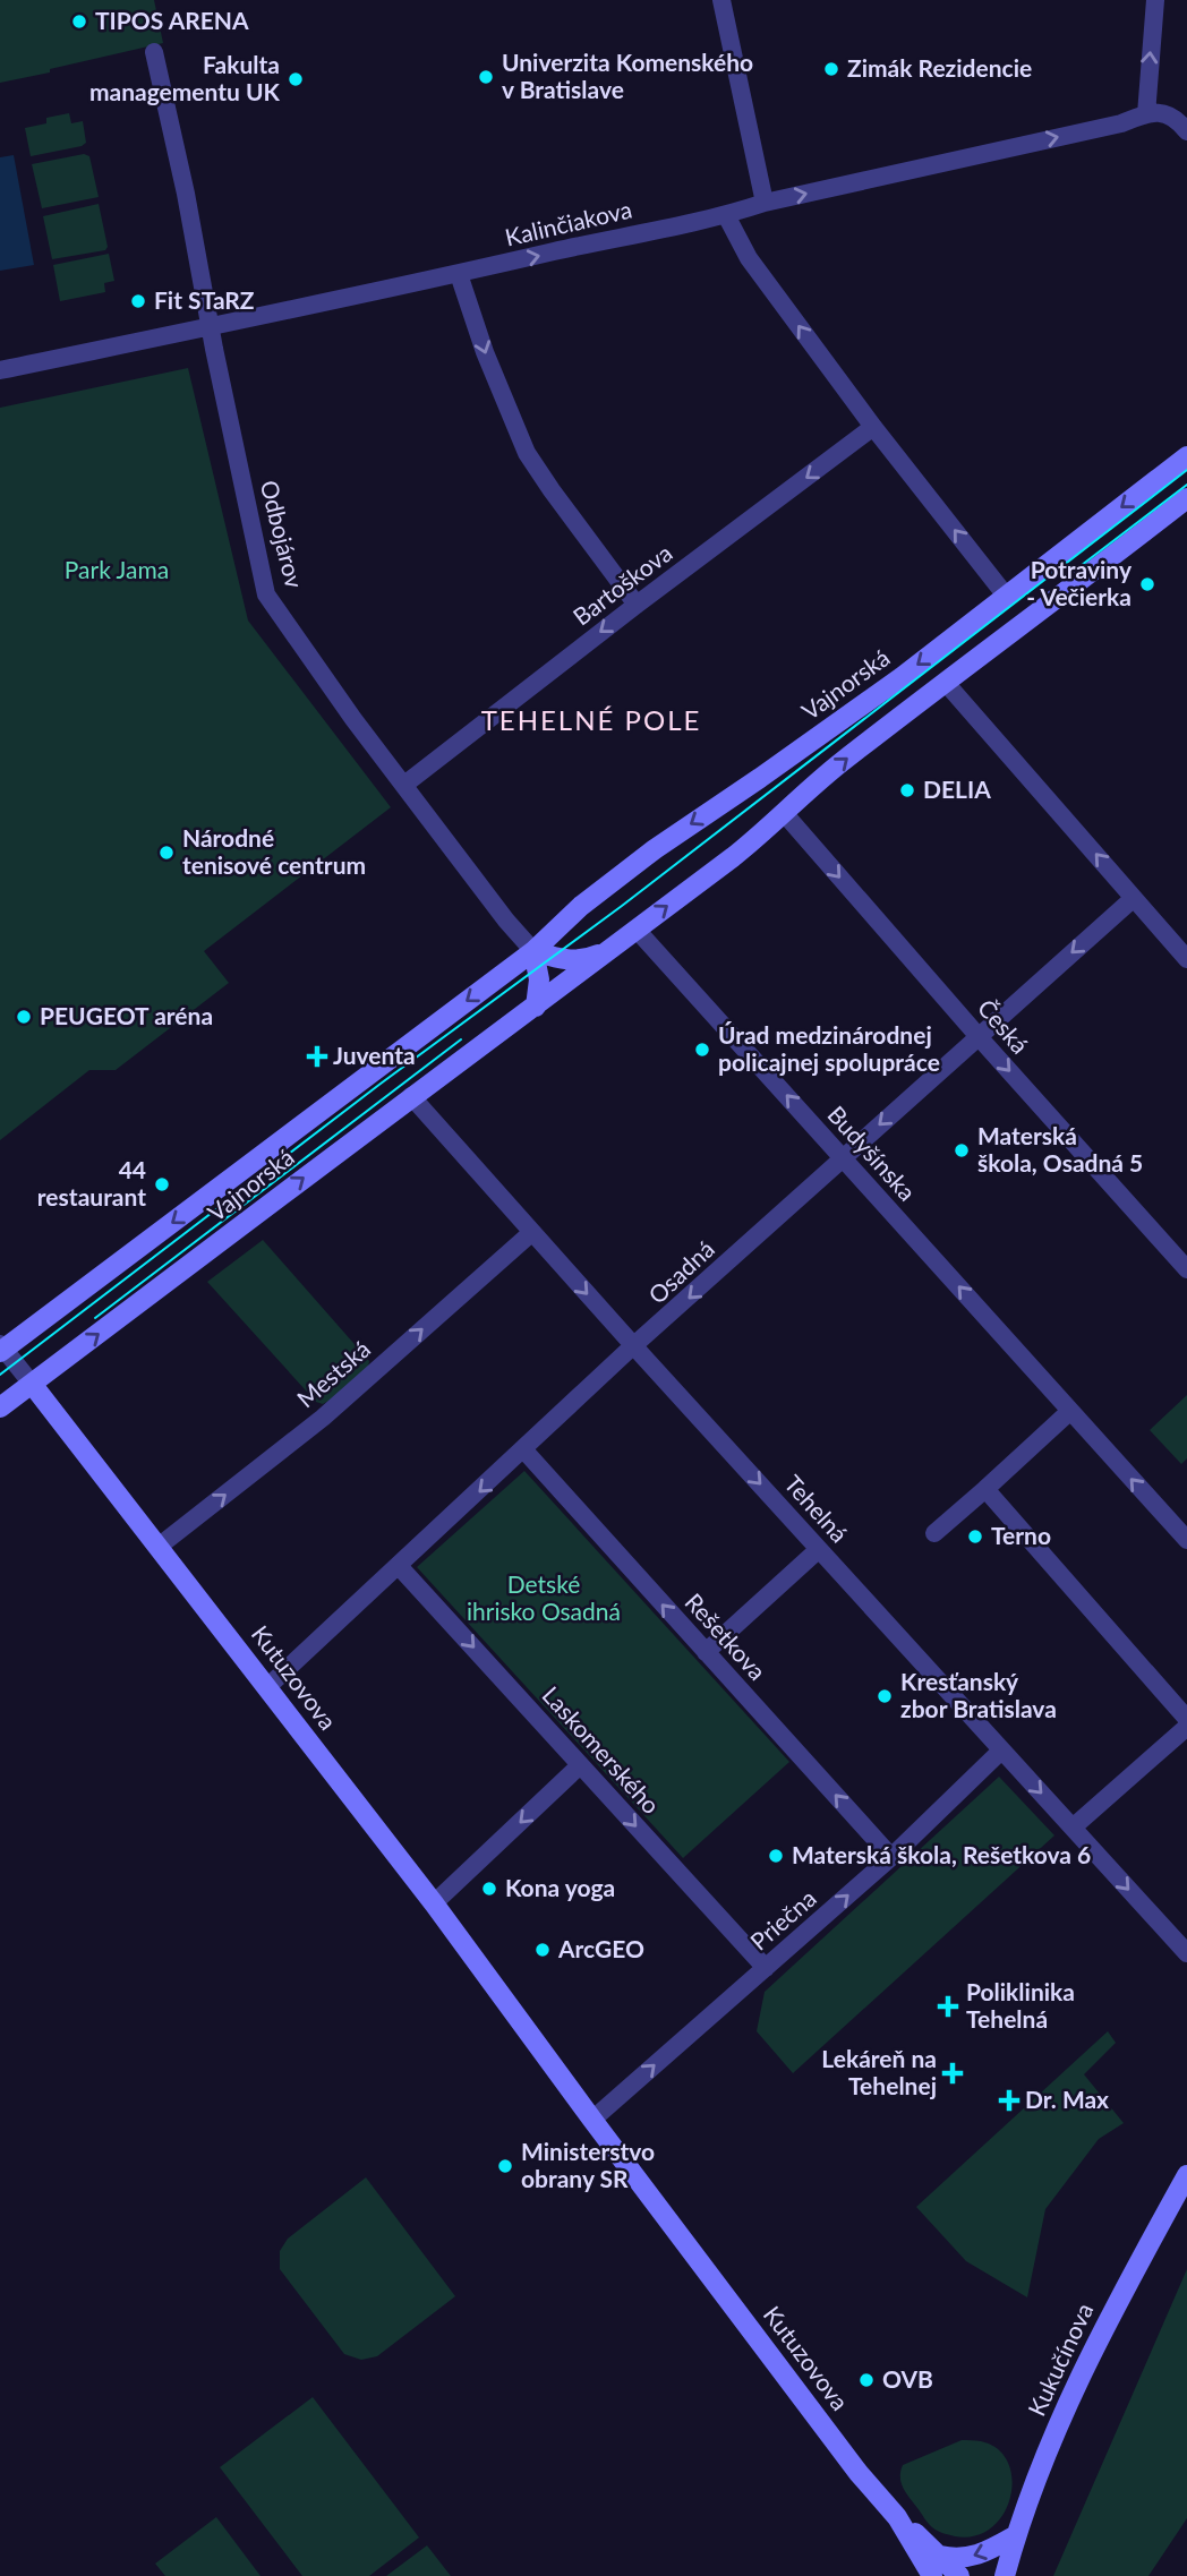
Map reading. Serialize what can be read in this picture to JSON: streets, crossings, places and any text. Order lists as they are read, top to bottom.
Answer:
{
  "streets": {
    "main road": ["Vajnorská", "Kutuzovova", "Kukučínova"],
    "street": [
      "Kalinčiakova",
      "Odbojárov",
      "Bartoškova",
      "Česká",
      "Budyšínska",
      "Osadná",
      "Mestská",
      "Tehelná",
      "Rešetkova",
      "Laskomerského",
      "Priečna"
    ]
  },
  "crossings": [
    ["Kalinčiakova", "Odbojárov"],
    ["Odbojárov", "Bartoškova"],
    ["Odbojárov", "Vajnorská"],
    ["Vajnorská", "Česká"],
    ["Vajnorská", "Budyšínska"],
    ["Vajnorská", "Tehelná"],
    ["Vajnorská", "Kutuzovova"],
    ["Česká", "Osadná"],
    ["Budyšínska", "Osadná"],
    ["Osadná", "Tehelná"],
    ["Osadná", "Rešetkova"],
    ["Osadná", "Kutuzovova"],
    ["Osadná", "Laskomerského"],
    ["Mestská", "Tehelná"],
    ["Mestská", "Kutuzovova"],
    ["Tehelná", "Priečna"],
    ["Rešetkova", "Priečna"],
    ["Kutuzovova", "Priečna"],
    ["Laskomerského", "Priečna"]
  ],
  "one_way": [
    "Kalinčiakova",
    "Bartoškova",
    "Česká",
    "Budyšínska",
    "Osadná",
    "Mestská",
    "Tehelná",
    "Rešetkova",
    "Laskomerského",
    "Priečna"
  ],
  "districts": ["TEHELNÉ POLE"],
  "parks": ["Park Jama", "Detské ihrisko Osadná"],
  "places": {
    "other": [
      "TIPOS ARENA",
      "Zimák Rezidencie",
      "Univerzita Komenského v Bratislave",
      "Fakulta managementu UK",
      "Fit STaRZ",
      "Potraviny - Večierka",
      "DELIA",
      "Národné tenisové centrum",
      "PEUGEOT aréna",
      "Úrad medzinárodnej policajnej spolupráce",
      "Materská škola, Osadná 5",
      "44 restaurant",
      "Terno",
      "Kresťanský zbor Bratislava",
      "Materská škola, Rešetkova 6",
      "Kona yoga",
      "ArcGEO",
      "Ministerstvo obrany SR",
      "OVB"
    ],
    "health": [
      "Juventa",
      "Poliklinika Tehelná",
      "Lekáreň na Tehelnej",
      "Dr. Max"
    ]
  }
}
